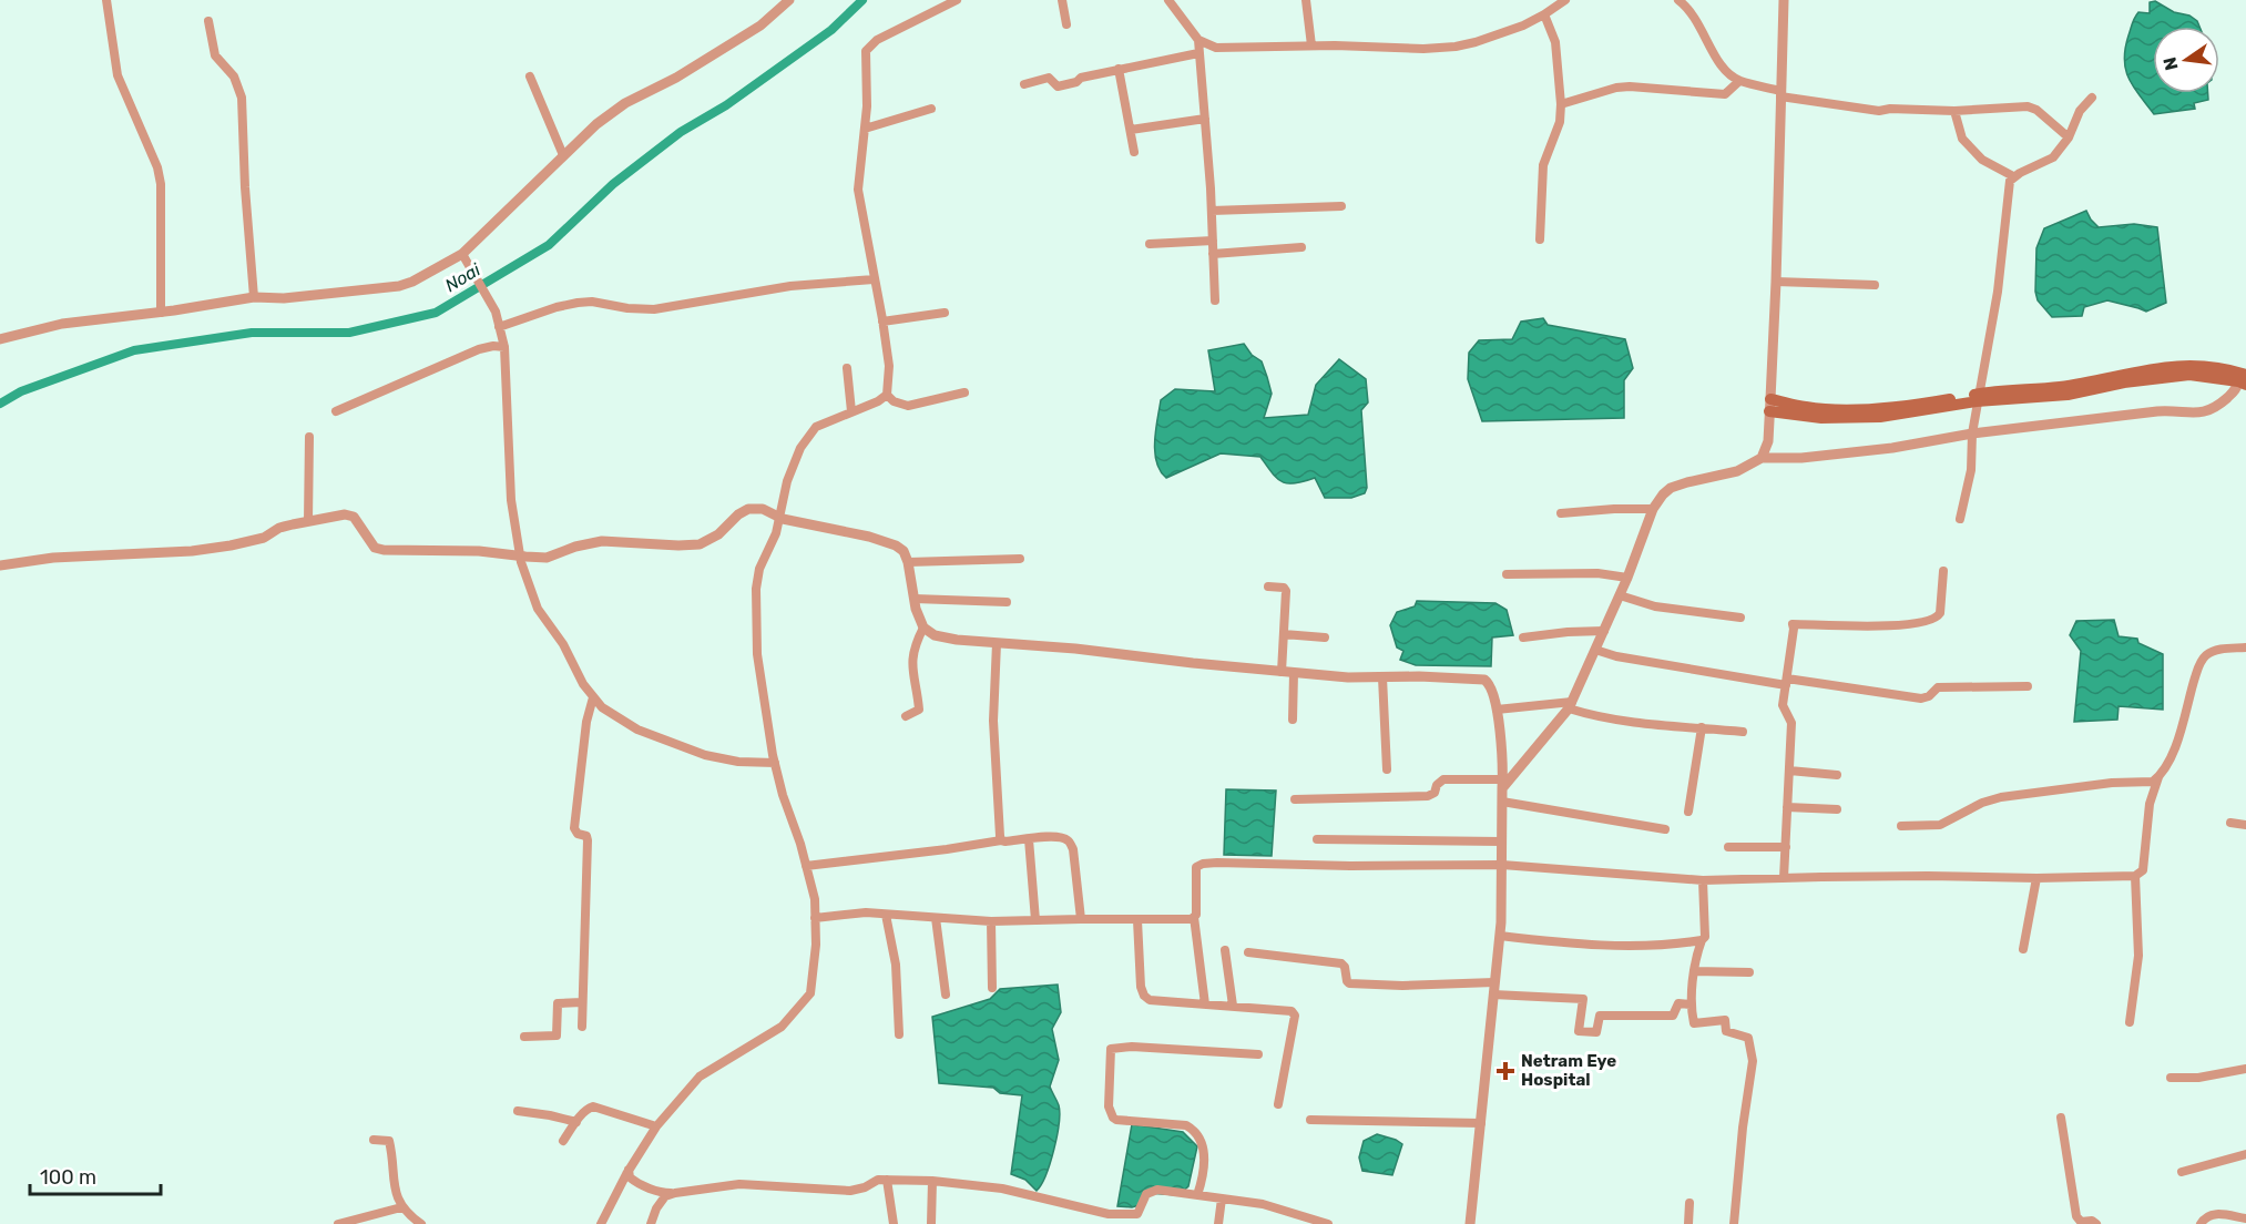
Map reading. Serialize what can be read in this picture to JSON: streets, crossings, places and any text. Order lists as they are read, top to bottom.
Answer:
{
  "water": ["Noai"],
  "places": {
    "health": ["Netram Eye Hospital"]
  },
  "scale_bar": "100 m",
  "north": "left"
}
